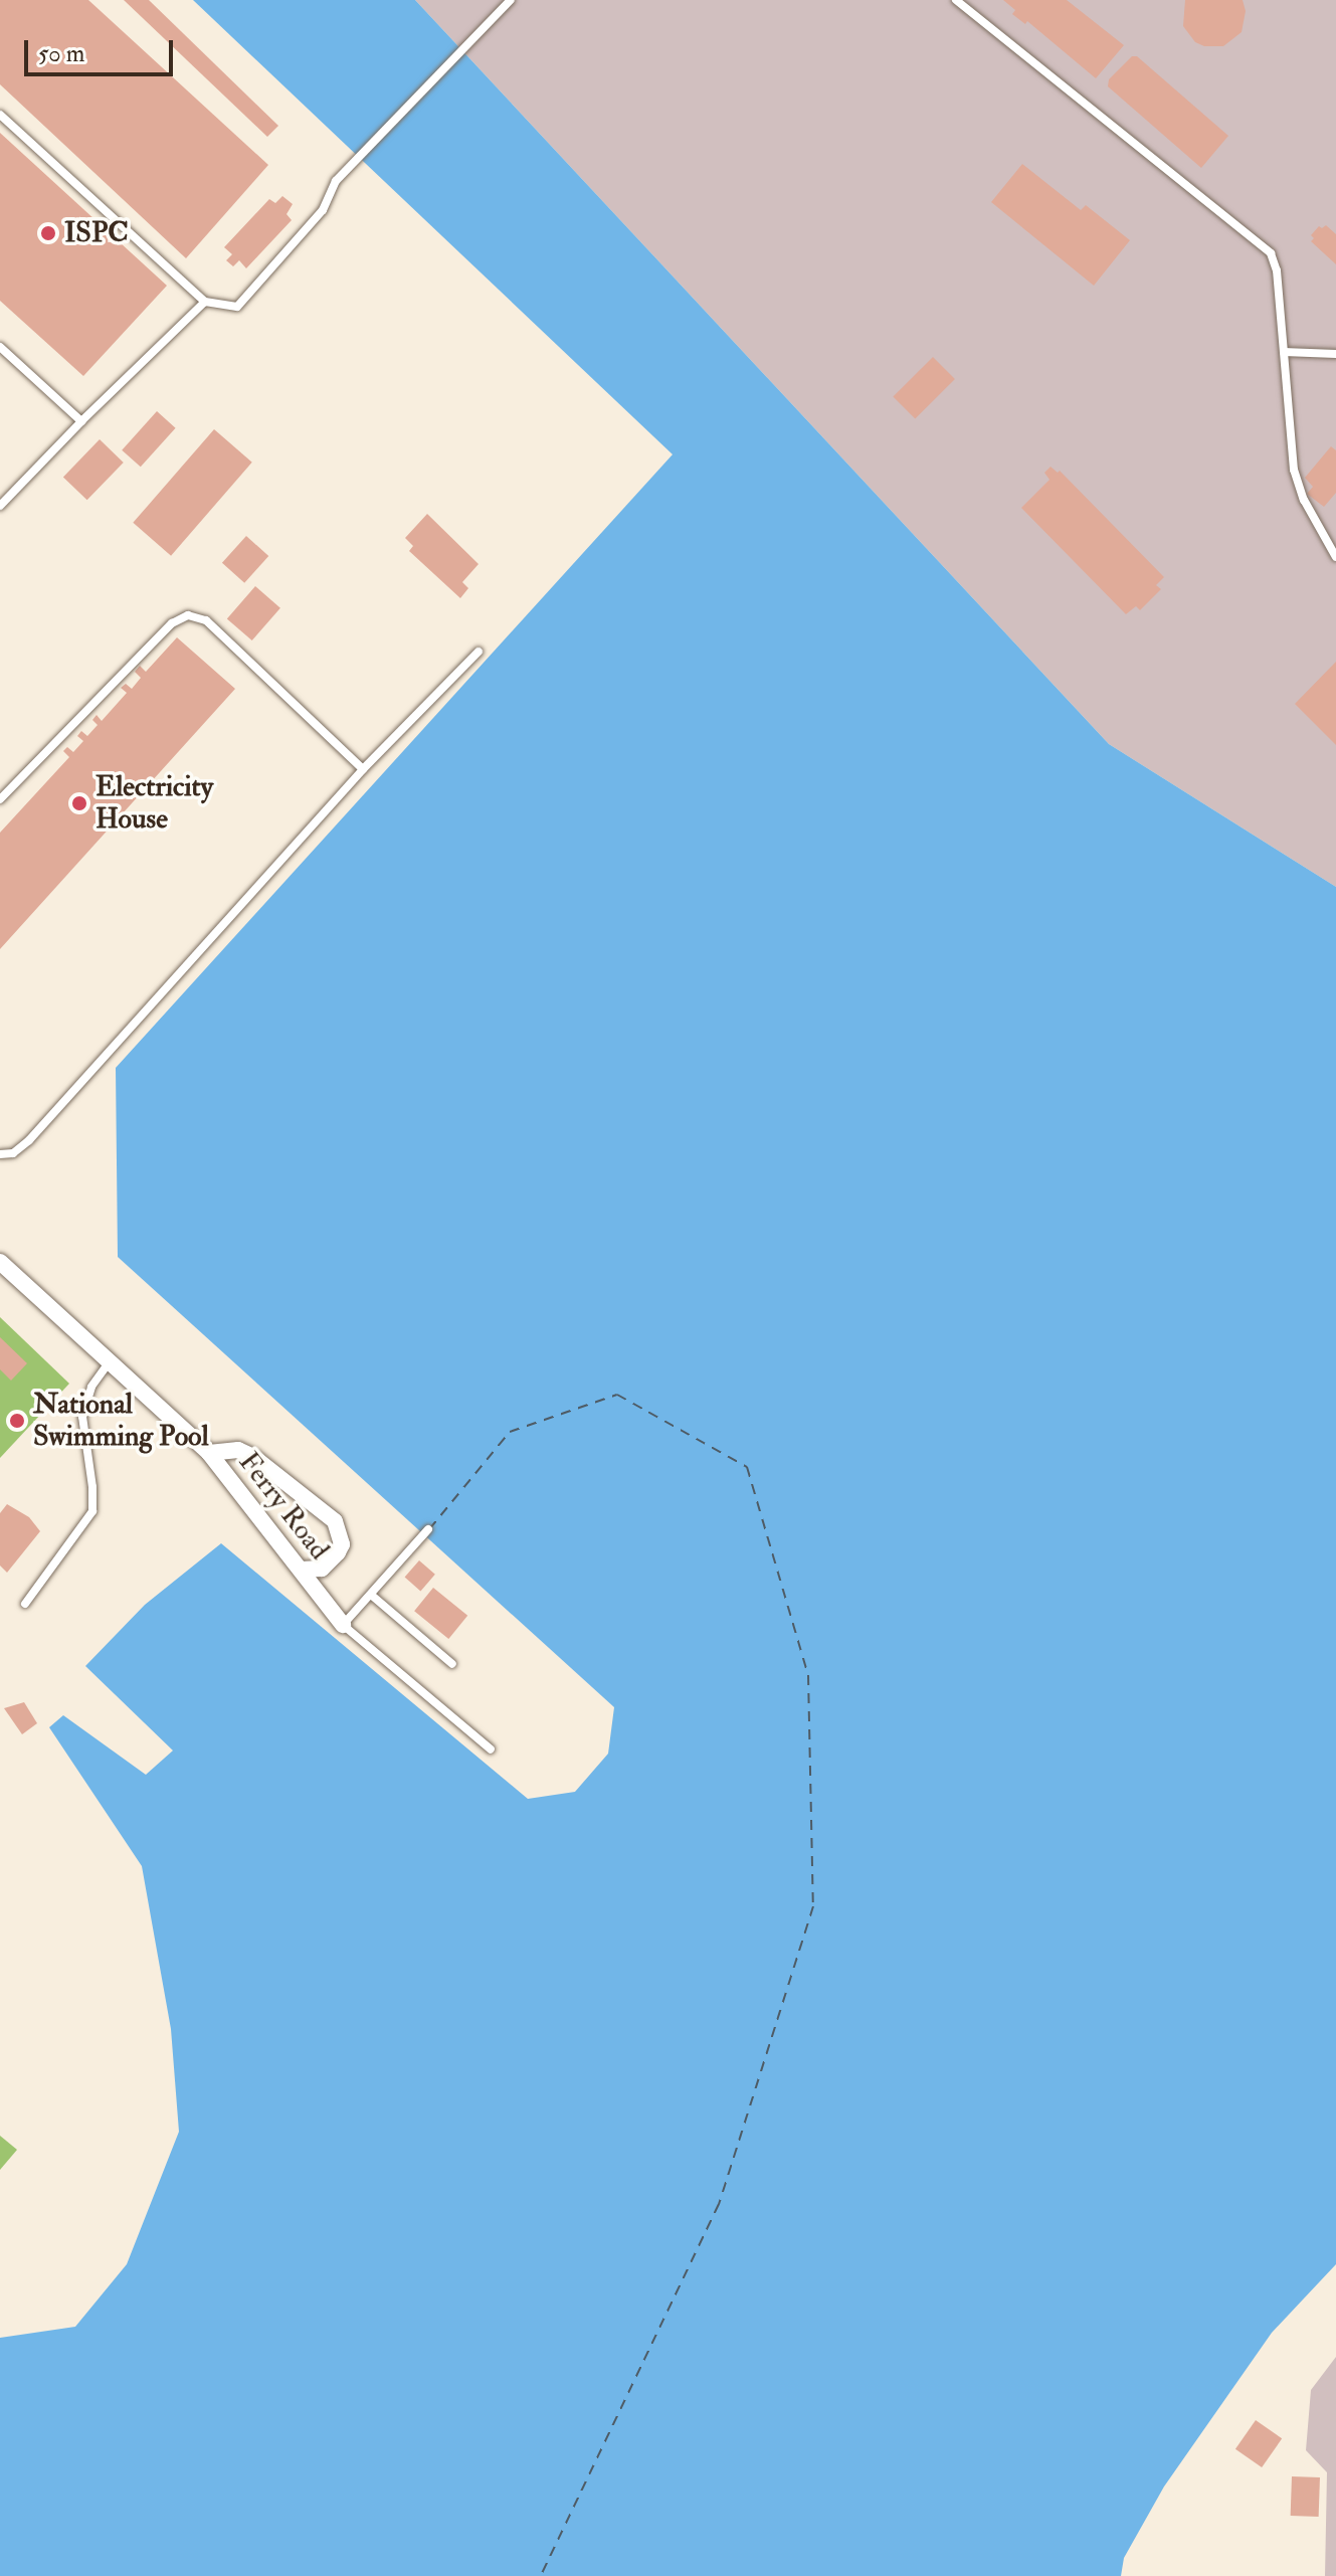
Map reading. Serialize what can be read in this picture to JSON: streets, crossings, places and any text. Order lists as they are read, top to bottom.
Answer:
{
  "streets": {
    "street": ["Ferry Road"]
  },
  "places": ["ISPC", "Electricity House", "National Swimming Pool"],
  "scale_bar": "50 m"
}
